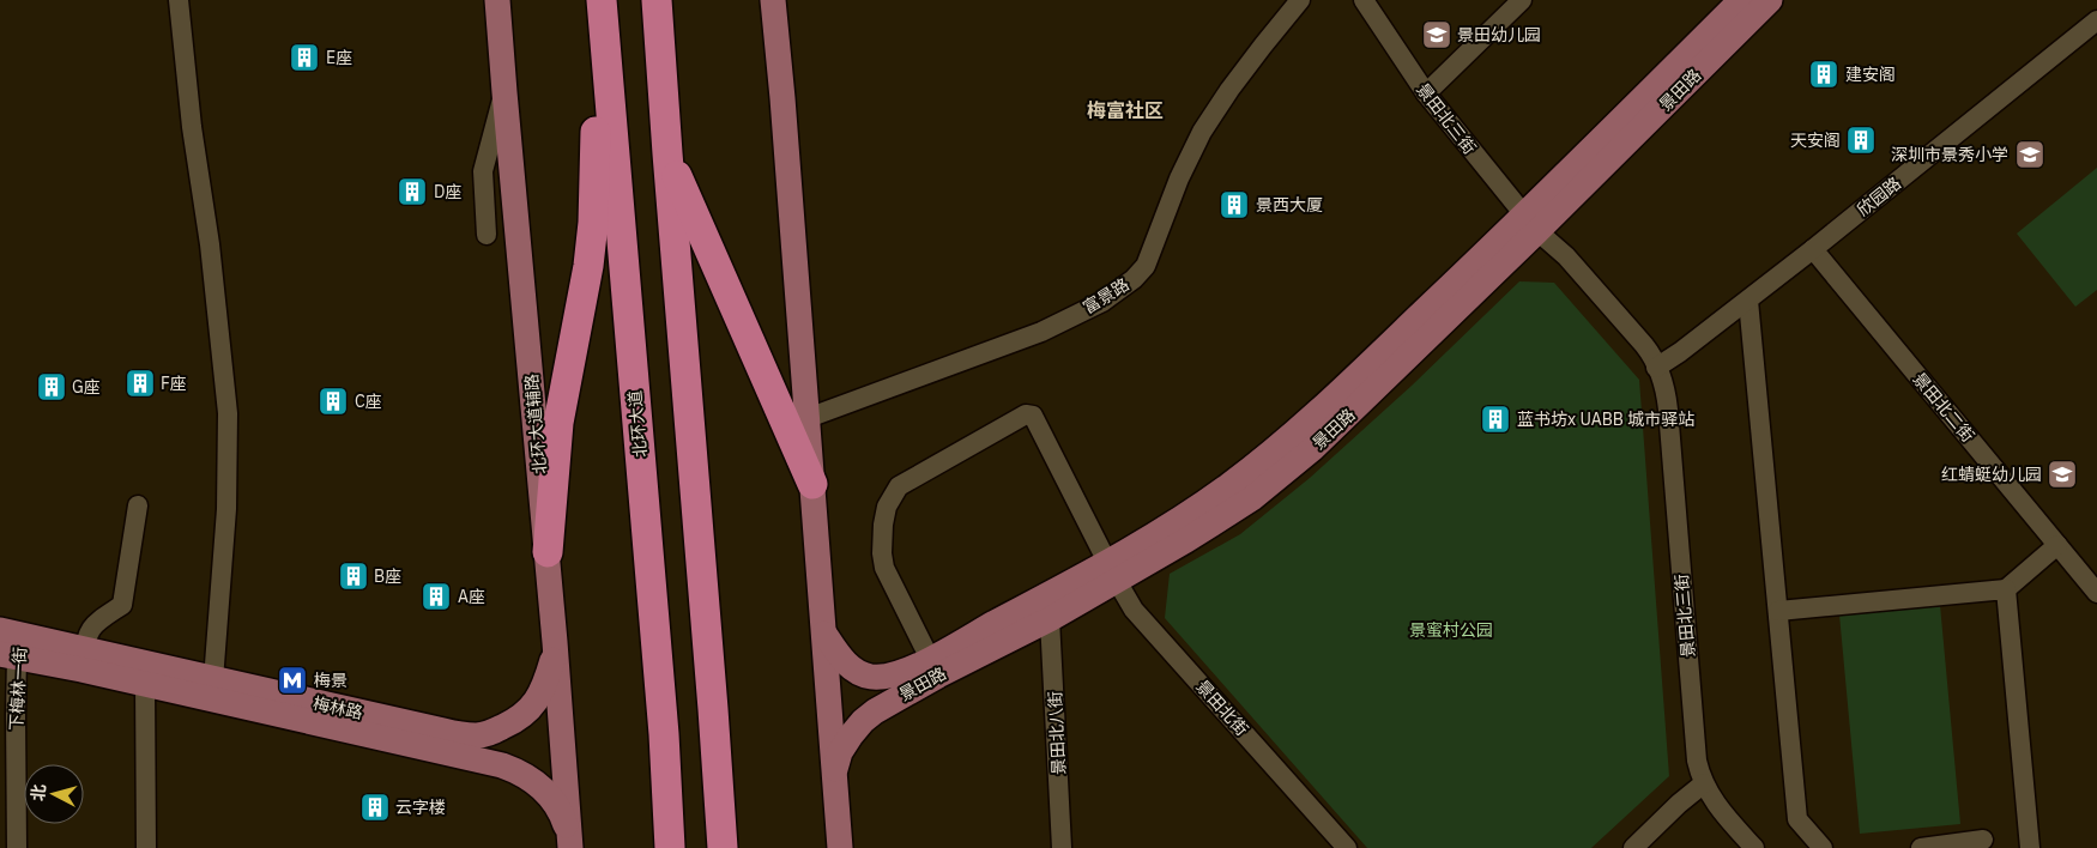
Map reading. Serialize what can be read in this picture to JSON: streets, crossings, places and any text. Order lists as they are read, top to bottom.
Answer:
{
  "streets": {
    "highway": ["北环大道"],
    "main road": ["景田路", "北环大道辅路", "梅林路"],
    "street": [
      "景田北三街",
      "欣园路",
      "富景路",
      "景田北二街",
      "下梅林一街",
      "景田北街",
      "景田北八街"
    ]
  },
  "crossings": [
    ["景田路", "景田北三街"],
    ["景田路", "景田北街"],
    ["景田路", "景田北八街"],
    ["景田北三街", "欣园路"],
    ["欣园路", "景田北二街"],
    ["北环大道辅路", "梅林路"],
    ["下梅林一街", "梅林路"]
  ],
  "districts": ["梅富社区"],
  "parks": ["景蜜村公园"],
  "places": {
    "school or university": ["景田幼儿园", "深圳市景秀小学", "红蜻蜓幼儿园"],
    "building": [
      "E座",
      "建安阁",
      "天安阁",
      "D座",
      "景西大厦",
      "F座",
      "G座",
      "C座",
      "蓝书坊x UABB 城市驿站",
      "B座",
      "A座",
      "云字楼"
    ],
    "metro station": ["梅景"]
  },
  "north": "left"
}
